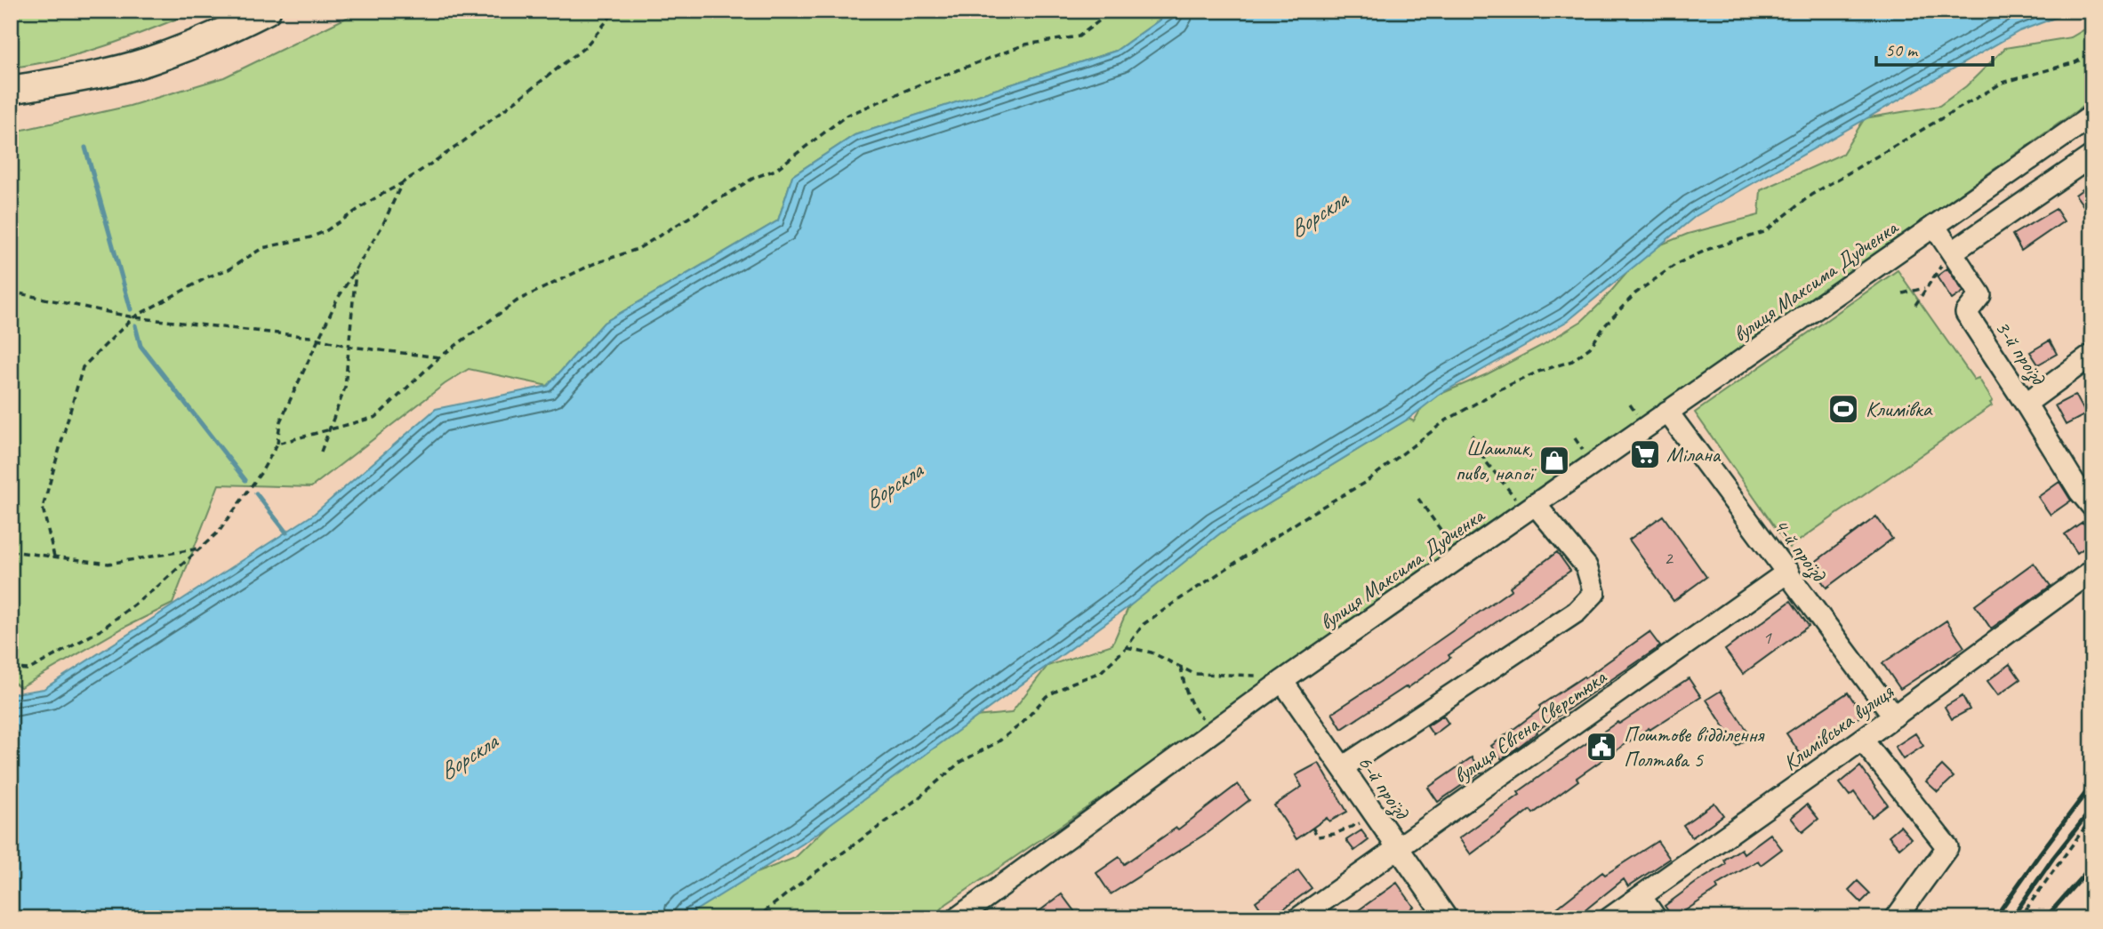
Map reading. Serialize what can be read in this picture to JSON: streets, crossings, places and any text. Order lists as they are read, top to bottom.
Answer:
{
  "streets": {
    "street": [
      "вулиця Максима Дудченка",
      "3-й проїзд",
      "4-й проїзд",
      "вулиця Євгена Сверстюка",
      "Климівська вулиця",
      "6-й проїзд"
    ]
  },
  "crossings": [
    ["вулиця Максима Дудченка", "3-й проїзд"],
    ["вулиця Максима Дудченка", "4-й проїзд"],
    ["вулиця Максима Дудченка", "6-й проїзд"],
    ["4-й проїзд", "вулиця Євгена Сверстюка"],
    ["4-й проїзд", "Климівська вулиця"],
    ["вулиця Євгена Сверстюка", "6-й проїзд"]
  ],
  "water": ["Ворскла"],
  "places": {
    "sports": ["Климівка"],
    "supermarket": ["Мілана"],
    "shop": ["Шашлик, пиво, напої"],
    "public building": ["Поштове відділення Полтава 5"]
  },
  "house_numbers": ["2", "1"],
  "scale_bar": "50 m"
}
